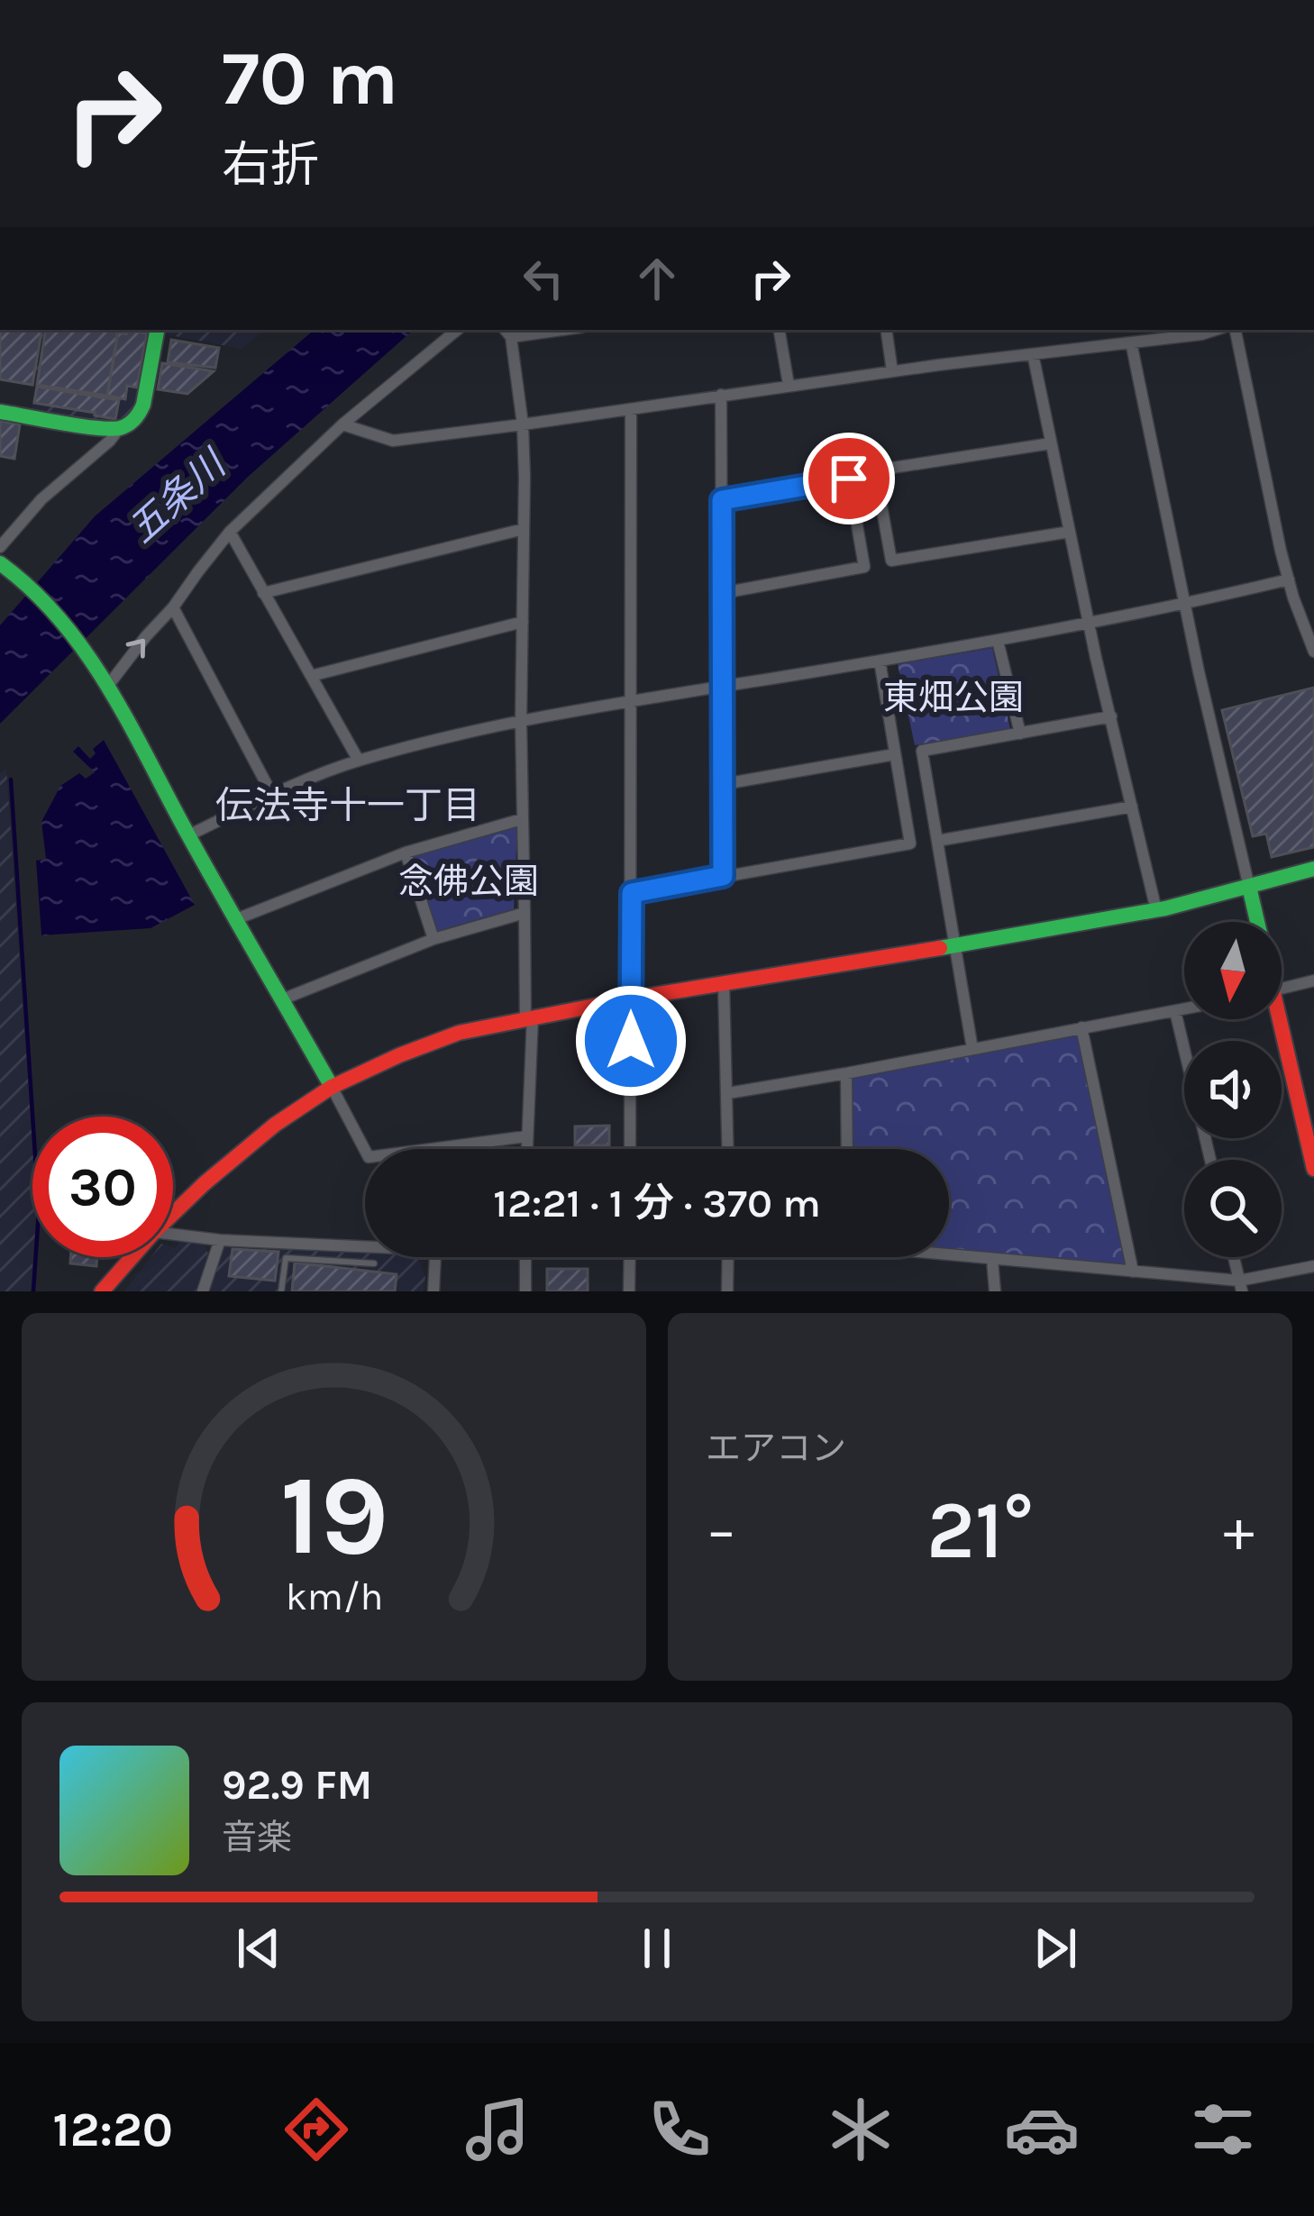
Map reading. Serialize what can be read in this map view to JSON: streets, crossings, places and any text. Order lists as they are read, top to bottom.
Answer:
{
  "districts": ["伝法寺十一丁目"],
  "water": ["五条川"],
  "parks": ["東畑公園", "念佛公園"],
  "north": "bottom",
  "page": {
    "turn": ["70 m", "右折"],
    "limit": "30",
    "trip": "12:21 · 1 分 · 370 m",
    "tile": "エアコン",
    "heat": ["−", "21°", "+"],
    "song": ["92.9 FM", "音楽"],
    "tabs": "12:20",
    "gauge": ["19", "km/h"]
  }
}
